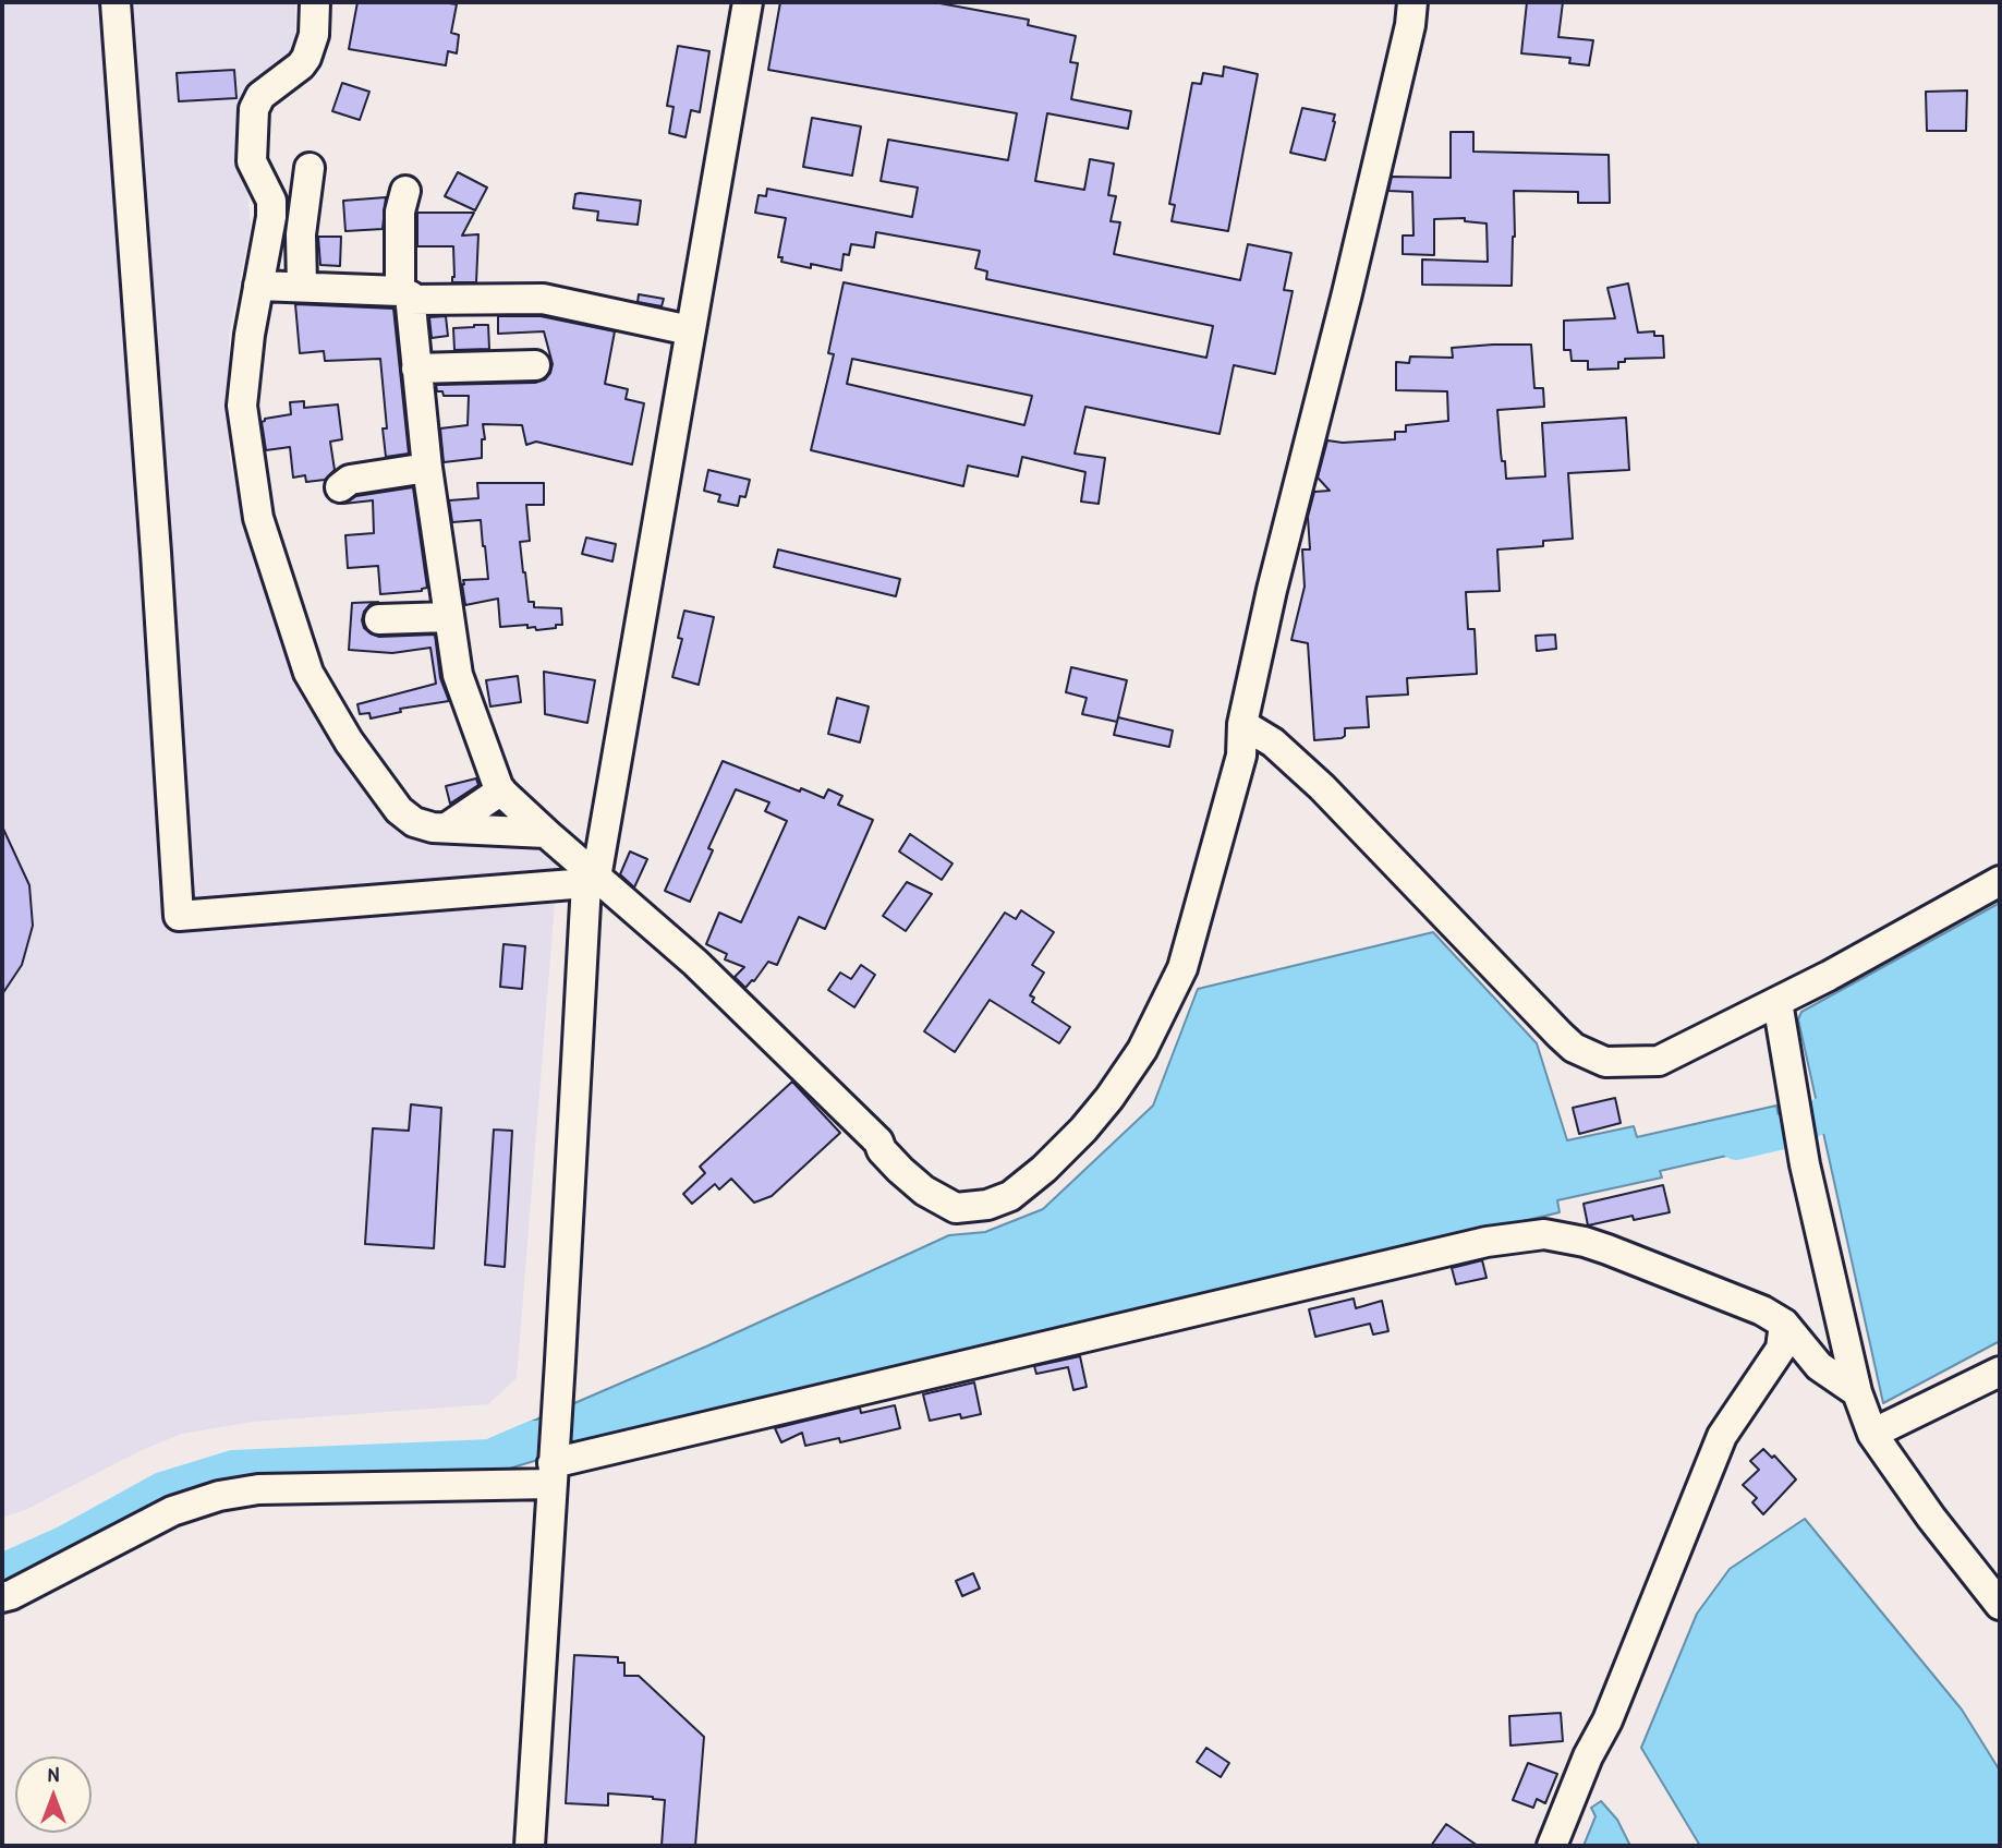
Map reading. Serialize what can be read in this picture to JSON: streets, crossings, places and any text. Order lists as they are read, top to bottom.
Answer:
{
  "north": "top"
}
